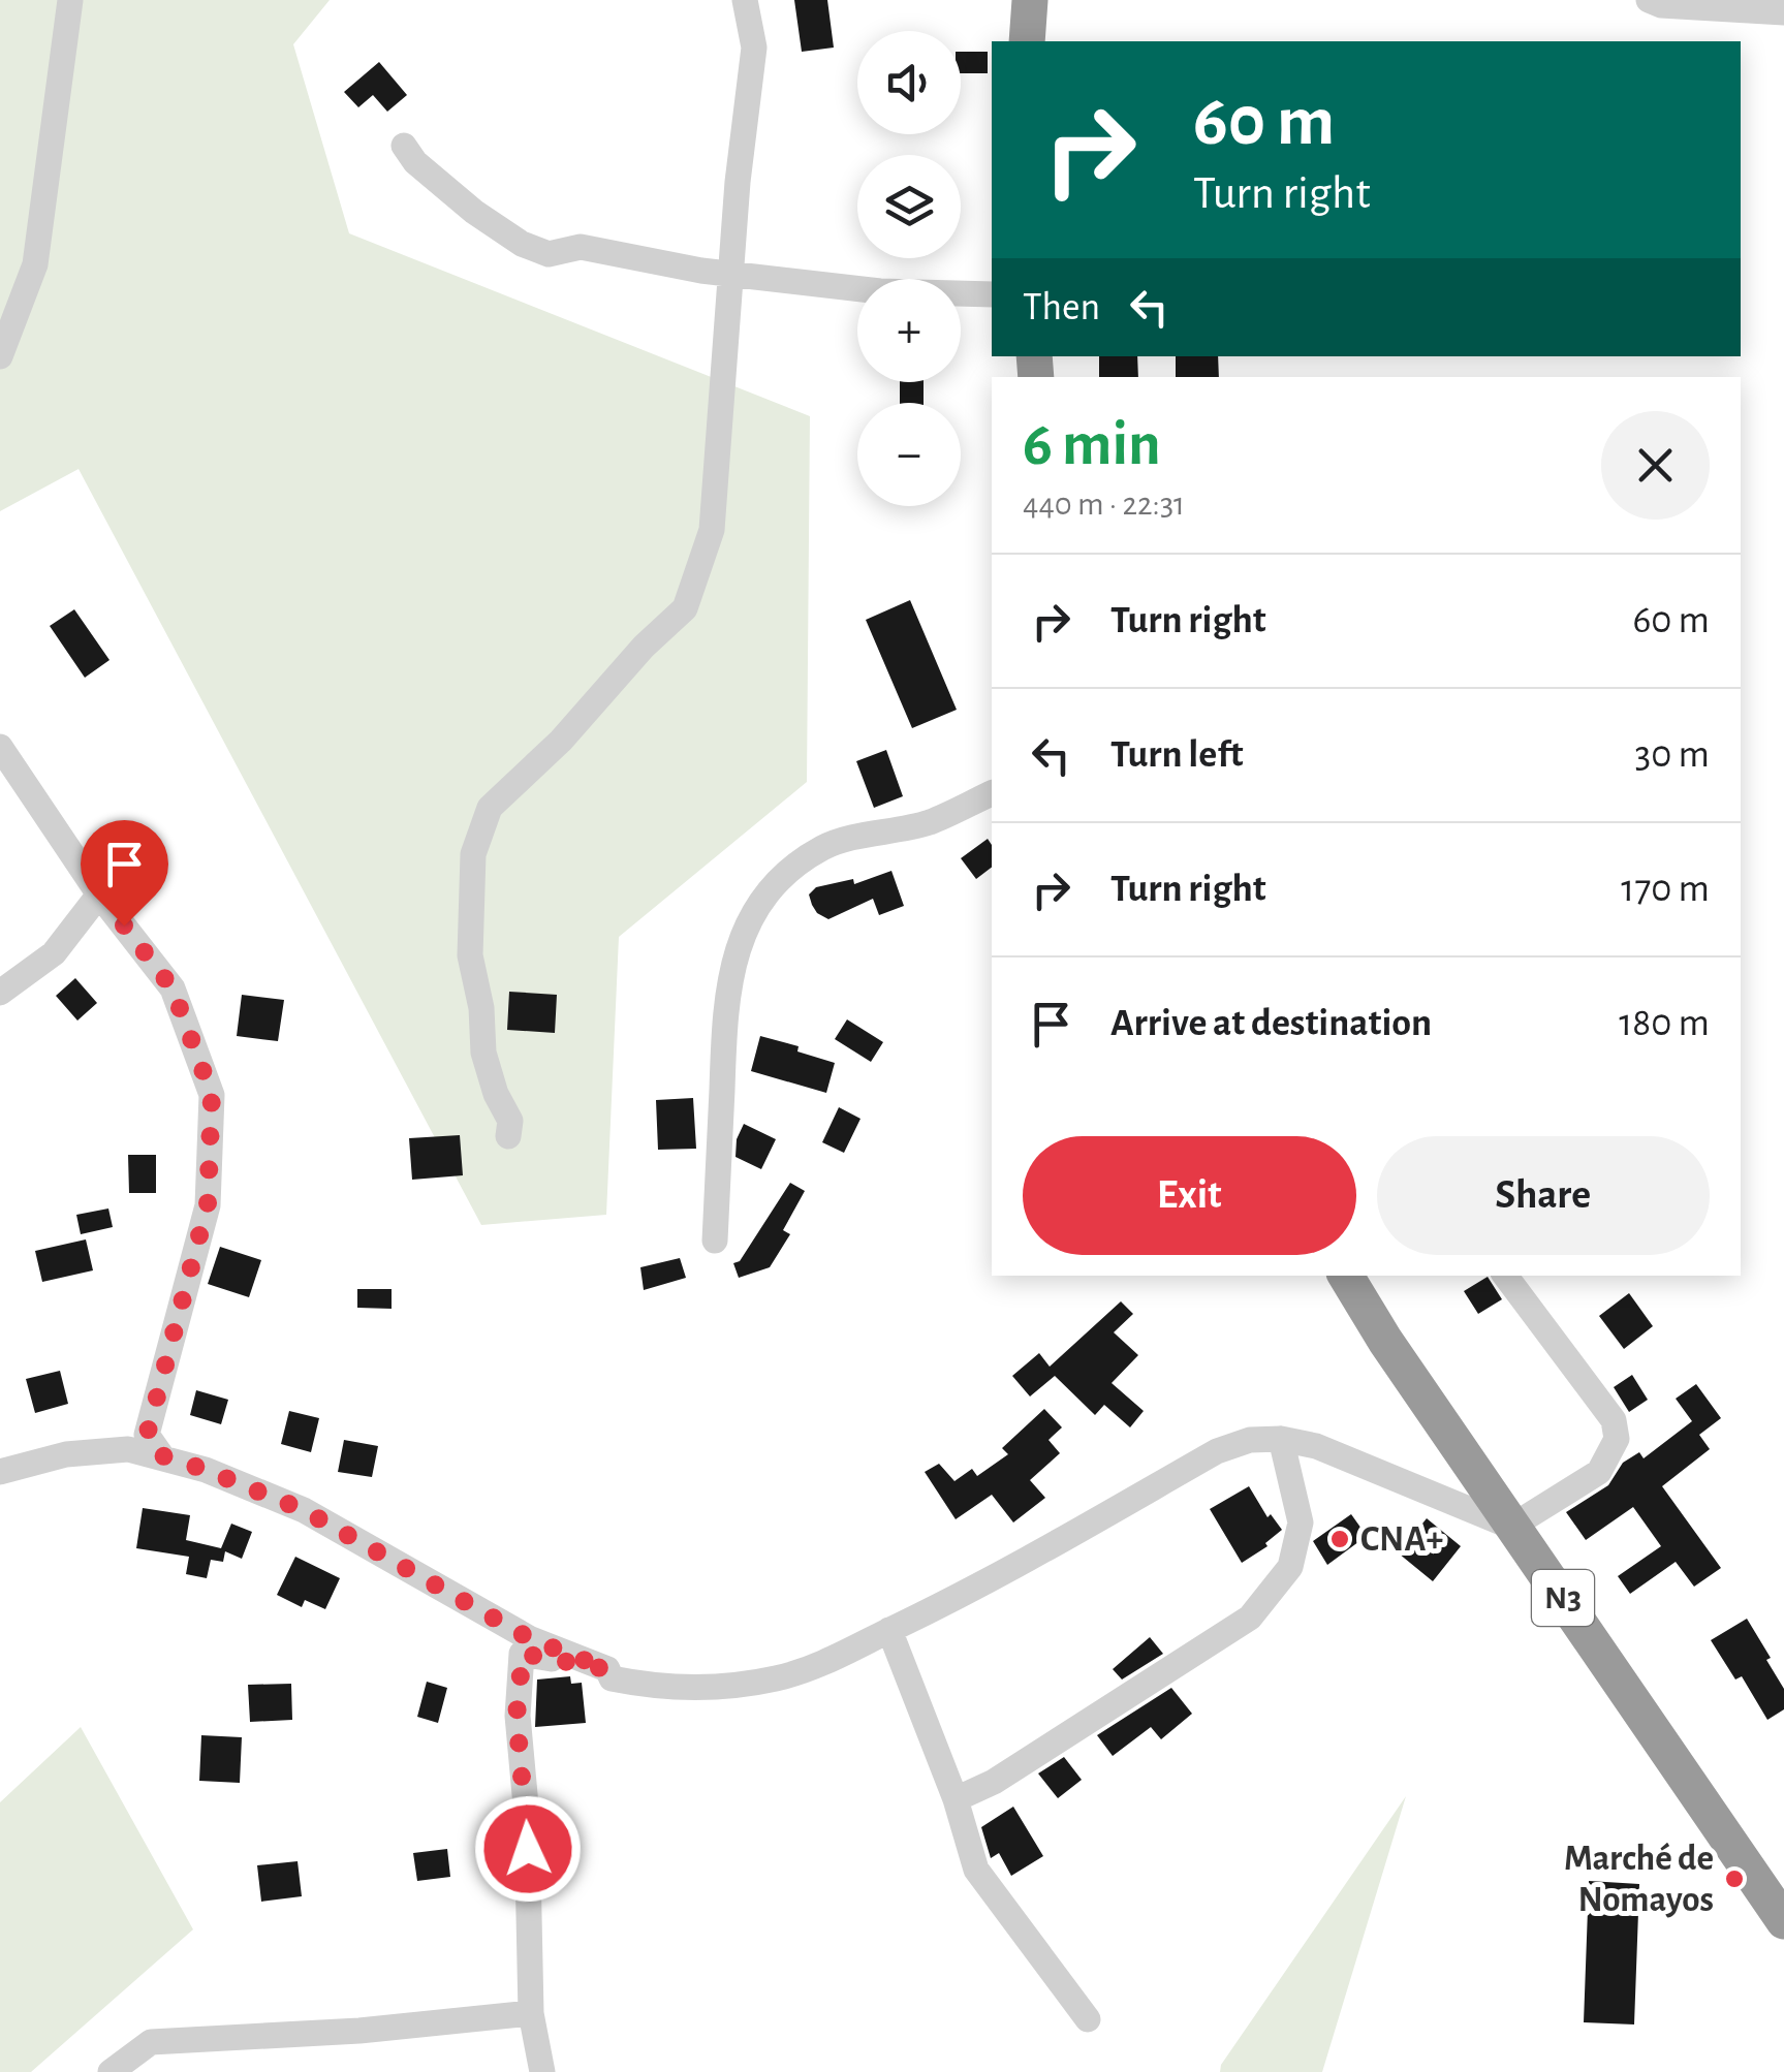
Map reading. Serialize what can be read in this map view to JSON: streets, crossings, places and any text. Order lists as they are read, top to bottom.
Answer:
{
  "streets": {
    "highway": ["N3"]
  },
  "places": ["CNA+", "Marché de Nomayos"],
  "page": {
    "map_buttons": ["+", "−"],
    "turn": ["60 m", "Turn right"],
    "then": "Then",
    "heading": ["6 min", "440 m · 22:31"],
    "list": [
      {
        "name": "Turn right",
        "value": "60 m"
      },
      {
        "name": "Turn left",
        "value": "30 m"
      },
      {
        "name": "Turn right",
        "value": "170 m"
      },
      {
        "name": "Arrive at destination",
        "value": "180 m"
      }
    ],
    "buttons": ["Exit", "Share"]
  }
}
